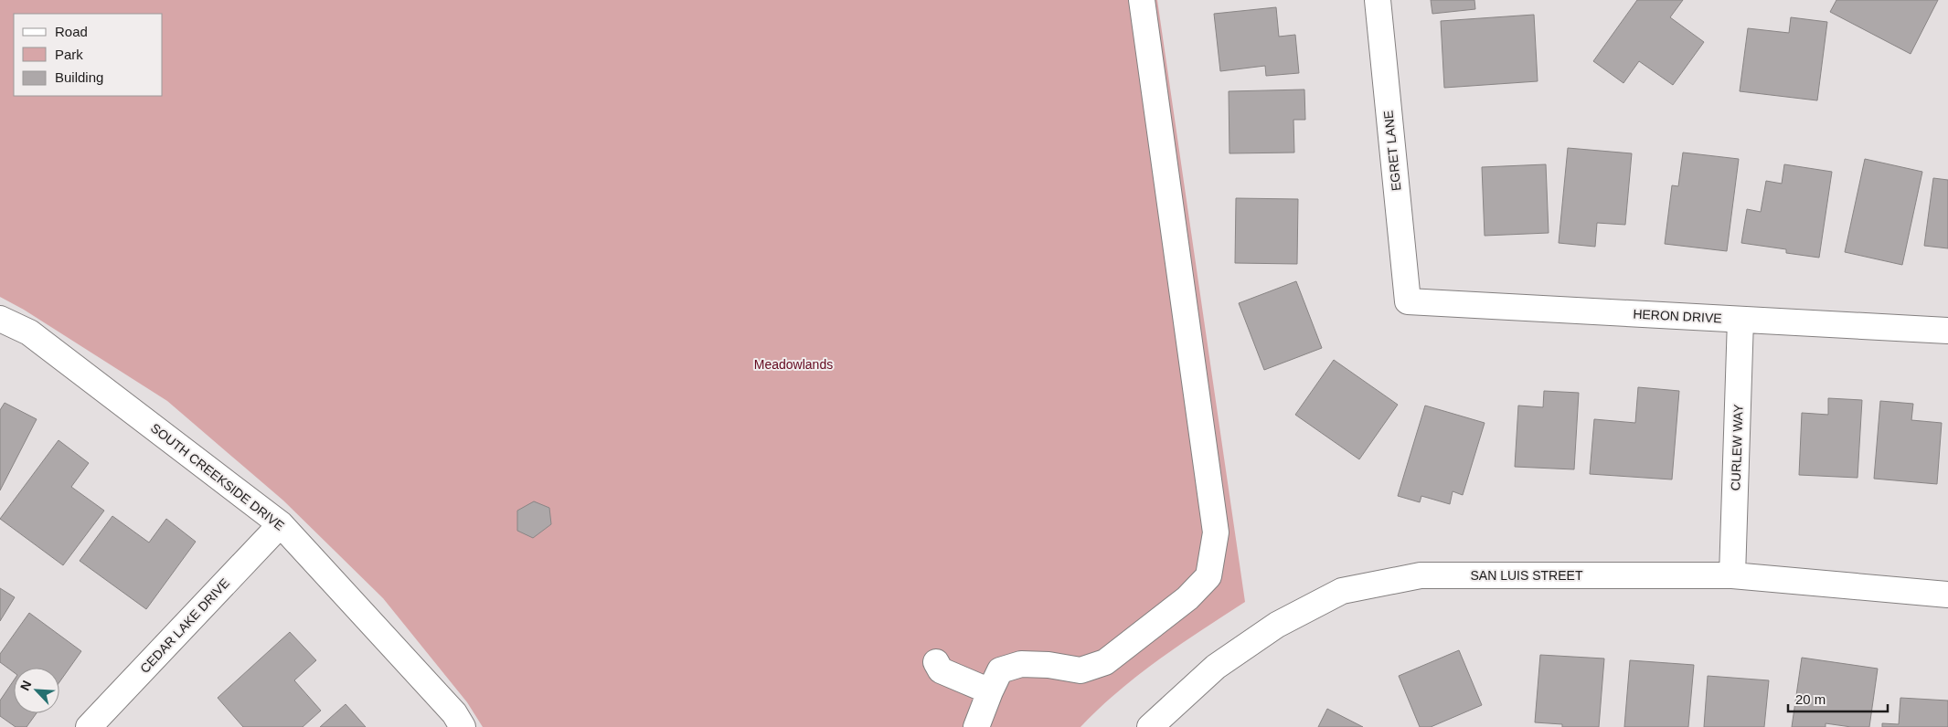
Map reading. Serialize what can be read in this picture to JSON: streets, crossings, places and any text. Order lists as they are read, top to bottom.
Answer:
{
  "streets": {
    "street": [
      "EGRET LANE",
      "HERON DRIVE",
      "CURLEW WAY",
      "SOUTH CREEKSIDE DRIVE",
      "SAN LUIS STREET",
      "CEDAR LAKE DRIVE"
    ]
  },
  "crossings": [
    ["EGRET LANE", "HERON DRIVE"],
    ["HERON DRIVE", "CURLEW WAY"],
    ["CURLEW WAY", "SAN LUIS STREET"],
    ["SOUTH CREEKSIDE DRIVE", "CEDAR LAKE DRIVE"]
  ],
  "parks": ["Meadowlands"],
  "legend": ["Road", "Park", "Building"],
  "scale_bar": "20 m",
  "north": "top left"
}
